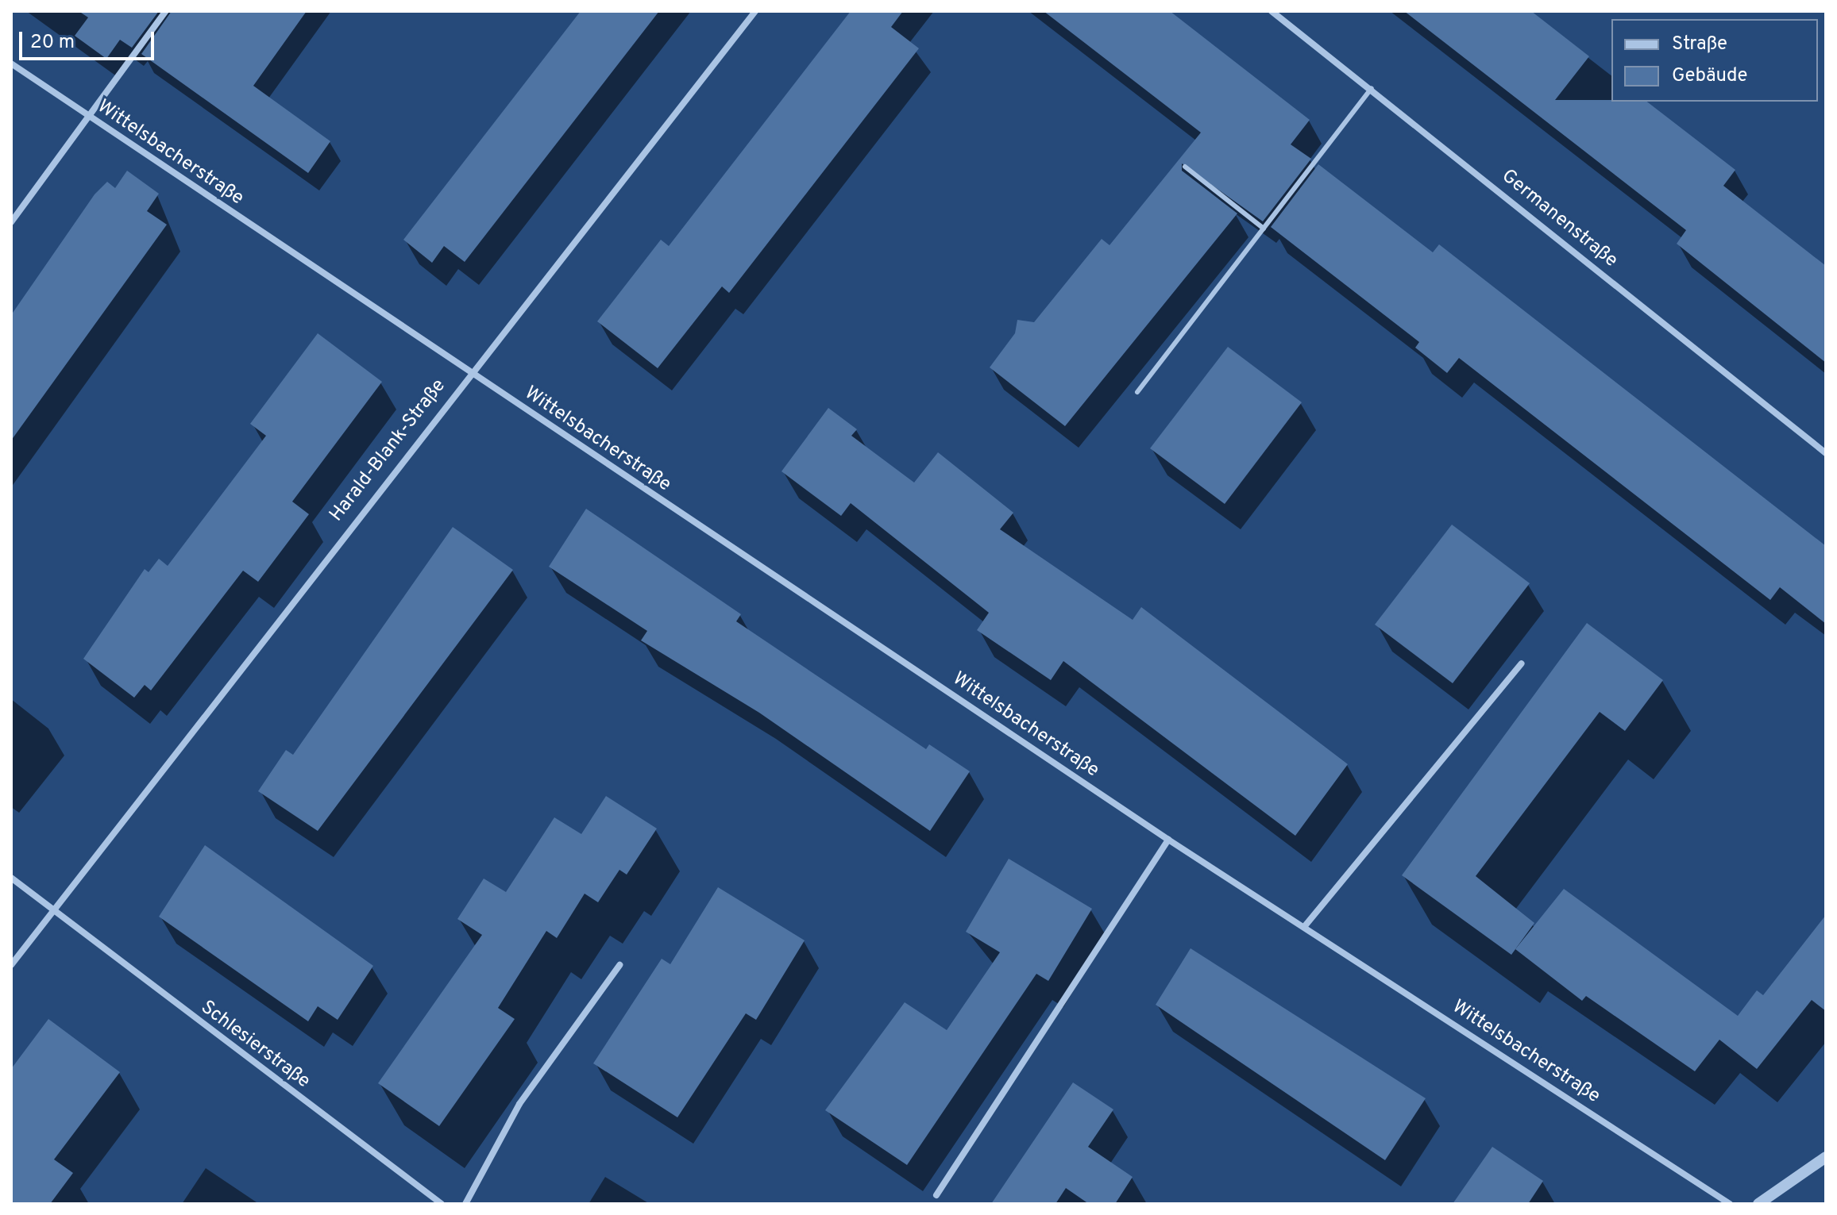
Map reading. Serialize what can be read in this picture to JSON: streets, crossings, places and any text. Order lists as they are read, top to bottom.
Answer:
{
  "streets": {
    "street": [
      "Wittelsbacherstraße",
      "Germanenstraße",
      "Harald-Blank-Straße",
      "Schlesierstraße"
    ]
  },
  "crossings": [
    ["Wittelsbacherstraße", "Harald-Blank-Straße"],
    ["Harald-Blank-Straße", "Schlesierstraße"]
  ],
  "legend": ["Straße", "Gebäude"],
  "scale_bar": "20 m"
}
